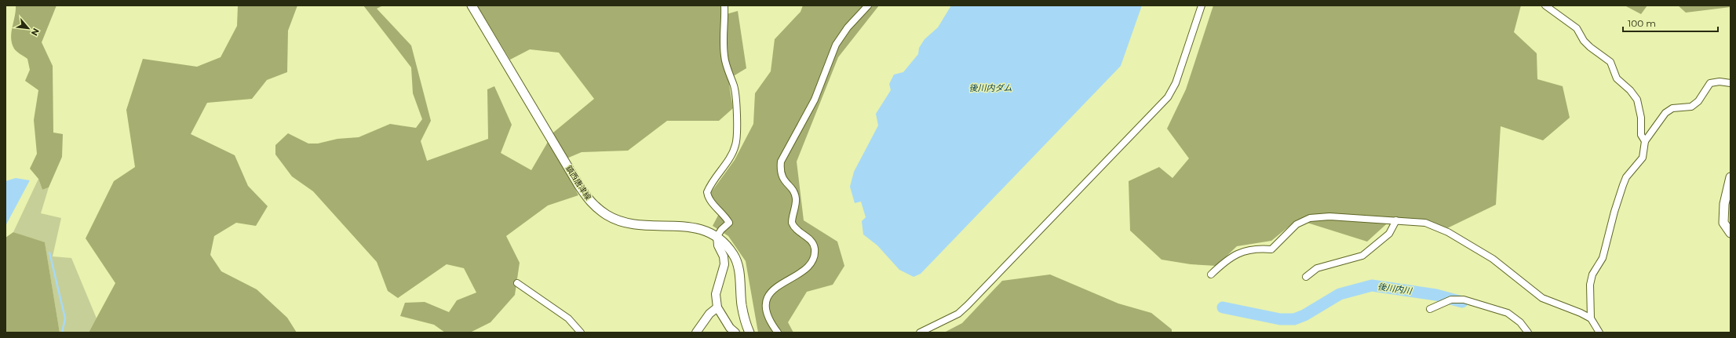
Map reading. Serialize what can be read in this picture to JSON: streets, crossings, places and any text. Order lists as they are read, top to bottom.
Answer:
{
  "streets": {
    "main road": ["鎮西唐津線"]
  },
  "water": ["後川内ダム", "後川内川"],
  "scale_bar": "100 m",
  "north": "bottom right"
}
